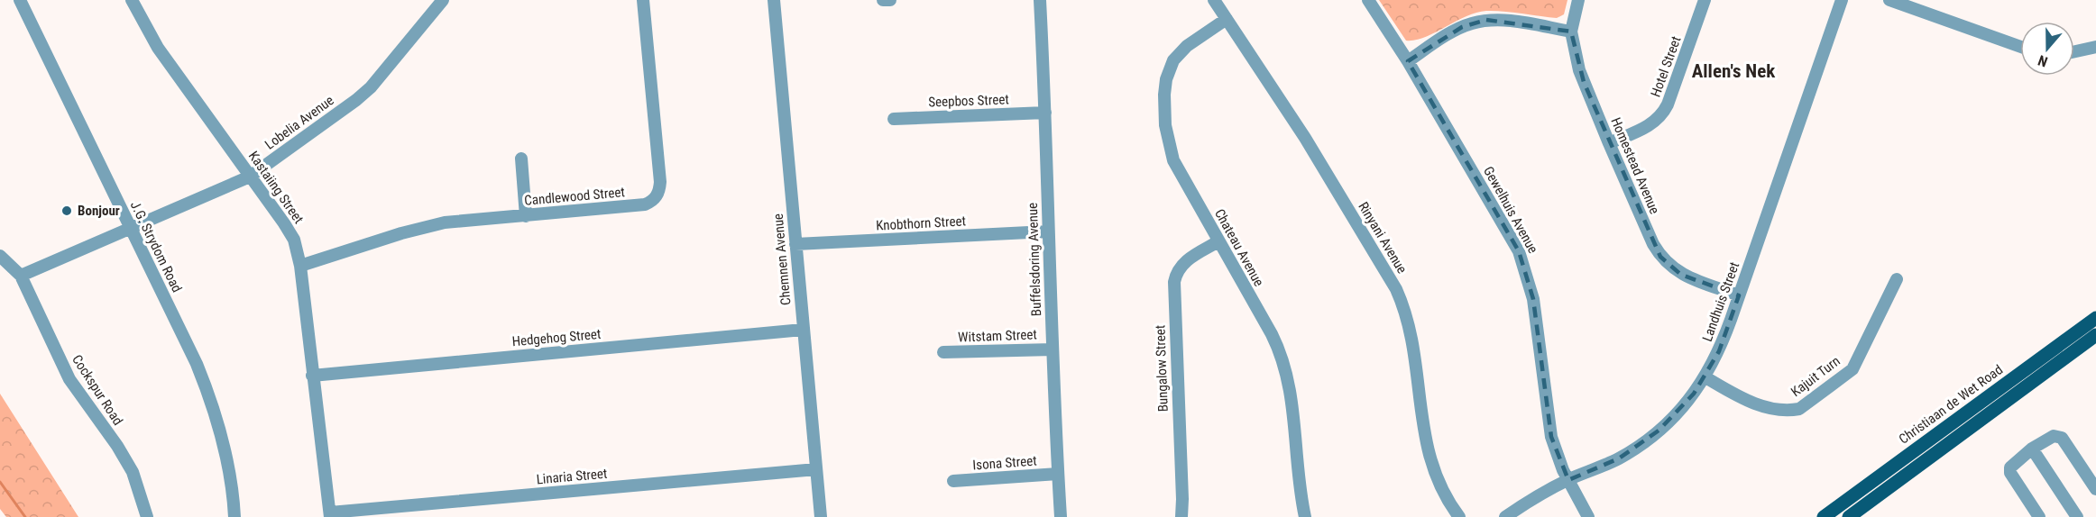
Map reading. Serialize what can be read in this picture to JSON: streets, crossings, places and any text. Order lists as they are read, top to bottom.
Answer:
{
  "streets": {
    "main road": ["Christiaan de Wet Road"],
    "street": [
      "Hotel Street",
      "Seepbos Street",
      "Lobelia Avenue",
      "Homestead Avenue",
      "Kastaiing Street",
      "Candlewood Street",
      "Gewelhuis Avenue",
      "Knobthorn Street",
      "Rinyani Avenue",
      "J.G. Strydom Road",
      "Chateau Avenue",
      "Chemnen Avenue",
      "Buffelsdoring Avenue",
      "Landhuis Street",
      "Witstam Street",
      "Hedgehog Street",
      "Bungalow Street",
      "Kajuit Turn",
      "Cockspur Road",
      "Isona Street",
      "Linaria Street"
    ]
  },
  "crossings": [
    ["Hotel Street", "Homestead Avenue"],
    ["Seepbos Street", "Buffelsdoring Avenue"],
    ["Lobelia Avenue", "Kastaiing Street"],
    ["Lobelia Avenue", "J.G. Strydom Road"],
    ["Lobelia Avenue", "Cockspur Road"],
    ["Homestead Avenue", "Landhuis Street"],
    ["Kastaiing Street", "Candlewood Street"],
    ["Kastaiing Street", "Hedgehog Street"],
    ["Kastaiing Street", "Linaria Street"],
    ["Gewelhuis Avenue", "Landhuis Street"],
    ["Knobthorn Street", "Chemnen Avenue"],
    ["Knobthorn Street", "Buffelsdoring Avenue"],
    ["Rinyani Avenue", "Chateau Avenue"],
    ["Chateau Avenue", "Bungalow Street"],
    ["Chemnen Avenue", "Hedgehog Street"],
    ["Chemnen Avenue", "Linaria Street"],
    ["Buffelsdoring Avenue", "Witstam Street"],
    ["Buffelsdoring Avenue", "Isona Street"],
    ["Landhuis Street", "Kajuit Turn"]
  ],
  "districts": ["Allen's Nek"],
  "places": ["Bonjour"],
  "north": "bottom"
}
